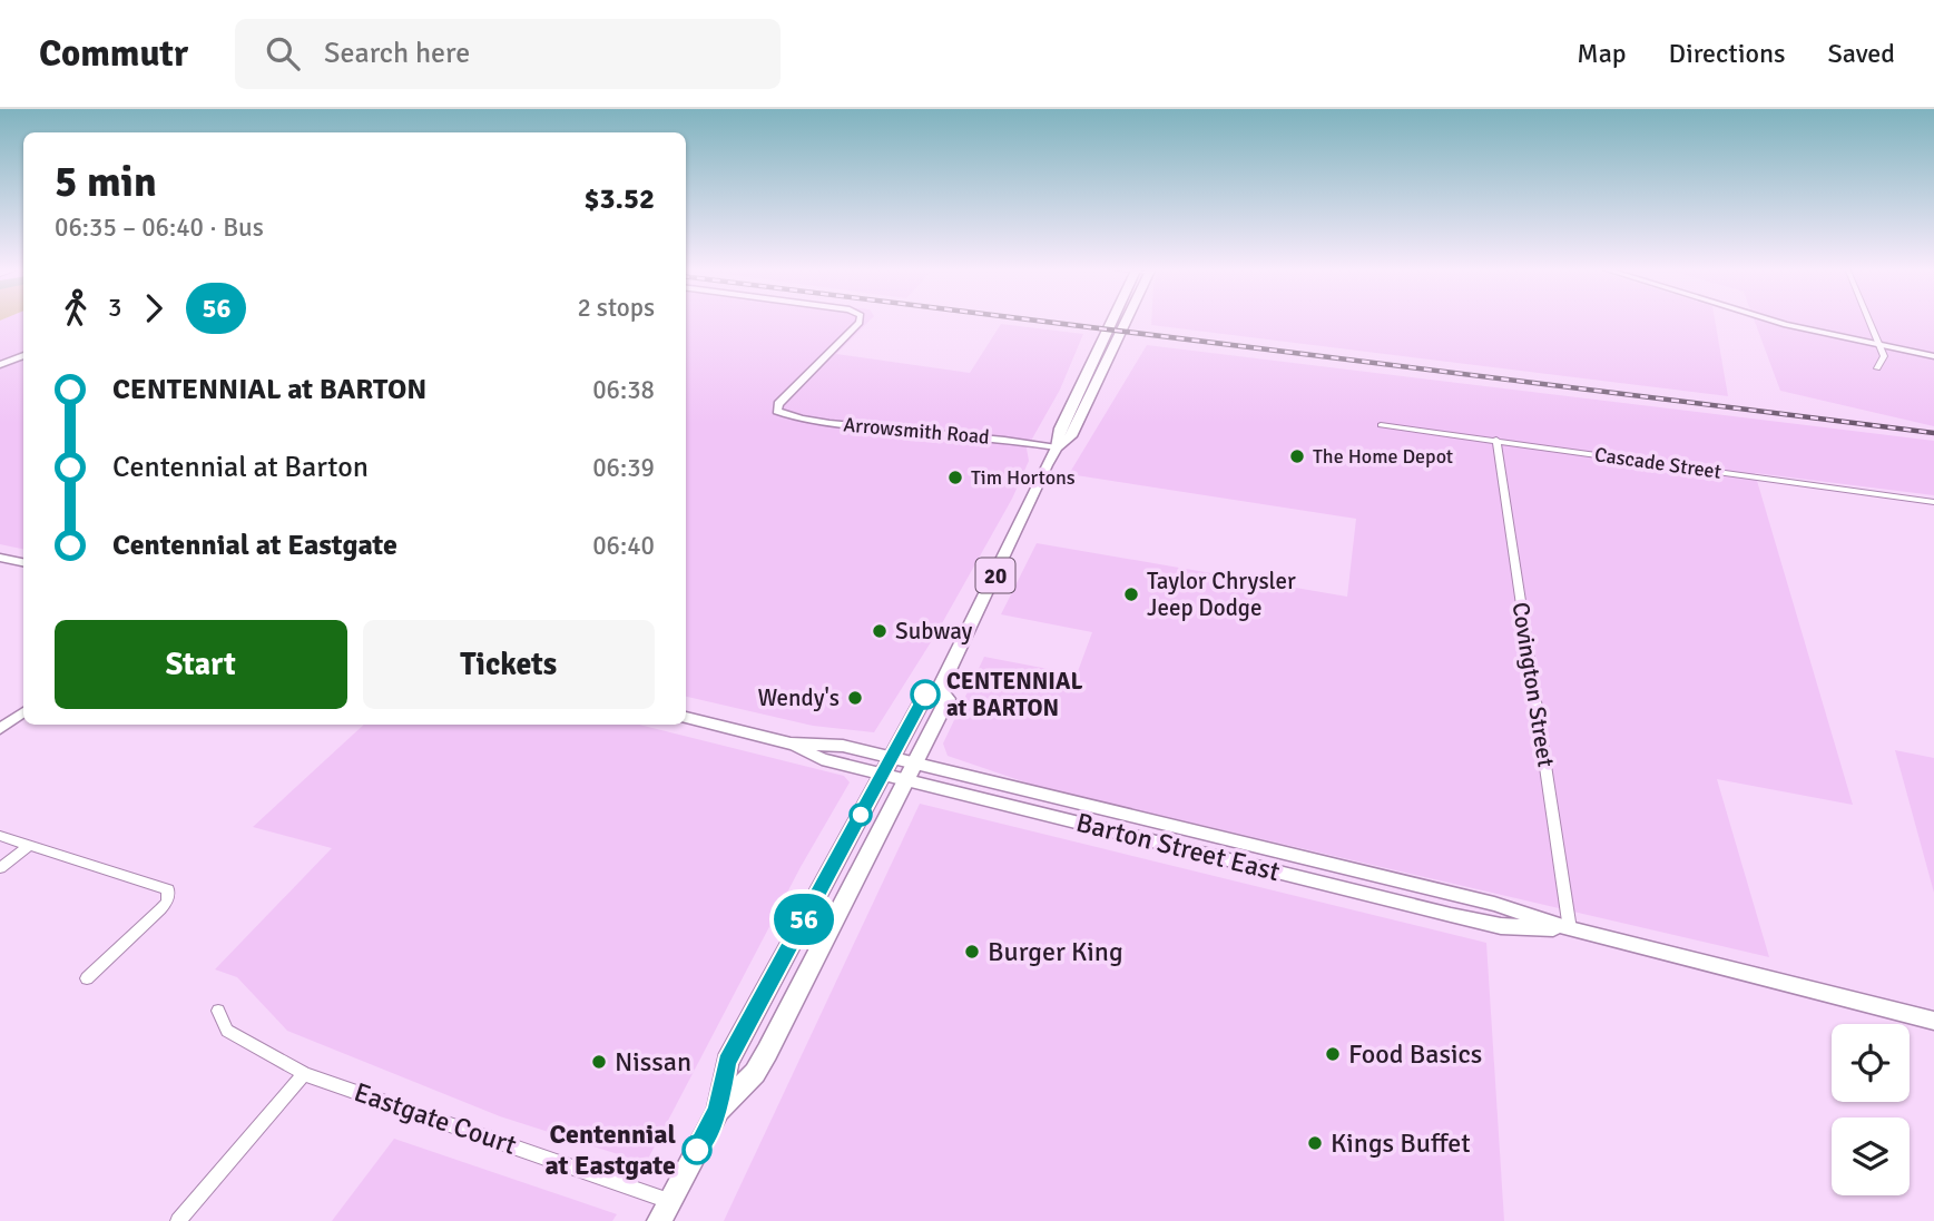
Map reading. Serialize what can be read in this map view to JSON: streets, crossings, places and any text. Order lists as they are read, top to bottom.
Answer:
{
  "streets": {
    "main road": ["20", "Barton Street East"],
    "street": [
      "Arrowsmith Road",
      "Cascade Street",
      "Covington Street",
      "Eastgate Court"
    ]
  },
  "crossings": [
    ["Arrowsmith Road", "20"],
    ["Cascade Street", "Covington Street"],
    ["20", "Barton Street East"],
    ["20", "Eastgate Court"],
    ["Covington Street", "Barton Street East"]
  ],
  "places": [
    "The Home Depot",
    "Tim Hortons",
    "Taylor Chrysler Jeep Dodge",
    "Subway",
    "CENTENNIAL at BARTON",
    "Wendy's",
    "Burger King",
    "Food Basics",
    "Nissan",
    "Kings Buffet",
    "Centennial at Eastgate"
  ],
  "lines": ["bus line 56"],
  "page": {
    "header": "Commutr",
    "search": "Search here",
    "nav": ["Map", "Directions", "Saved"],
    "on_map": "56",
    "heading": ["5 min", "06:35 – 06:40 · Bus", "$3.52"],
    "legs": ["3", "56", "2 stops"],
    "list": [
      {
        "name": "CENTENNIAL at BARTON",
        "value": "06:38"
      },
      {
        "name": "Centennial at Barton",
        "value": "06:39"
      },
      {
        "name": "Centennial at Eastgate",
        "value": "06:40"
      }
    ],
    "buttons": ["Start", "Tickets"]
  }
}
